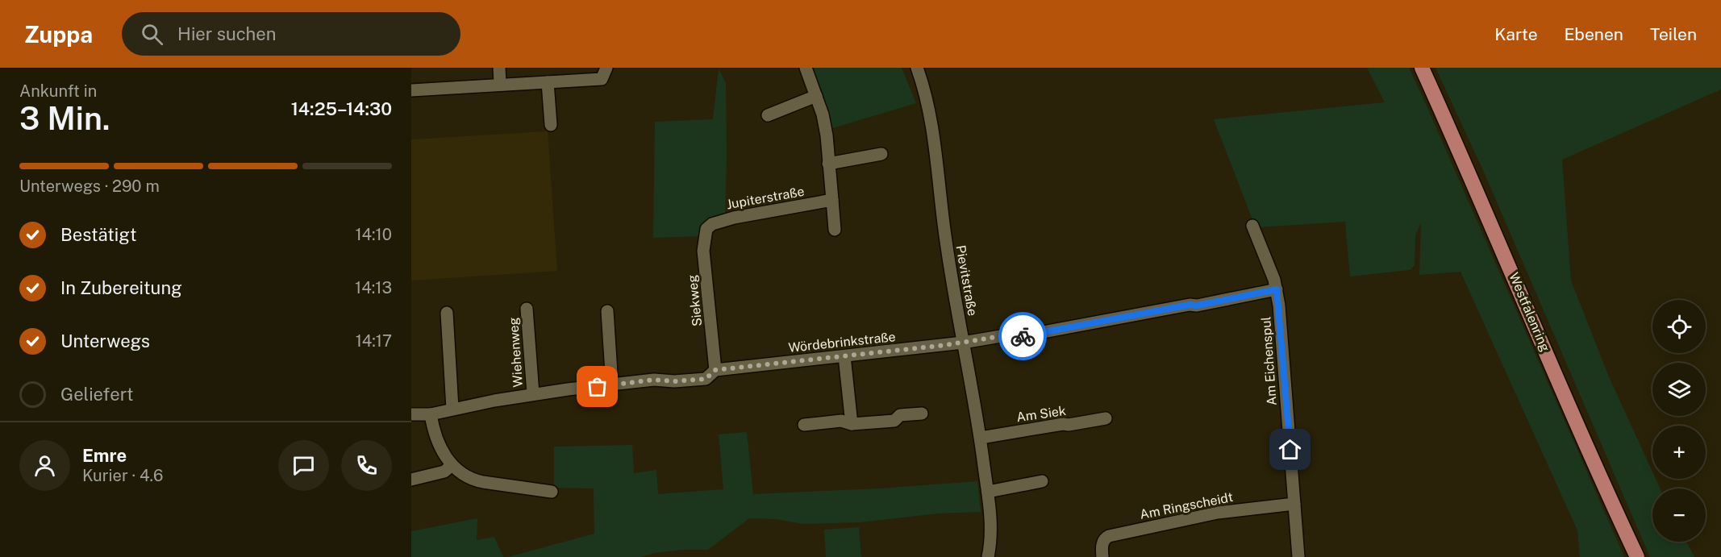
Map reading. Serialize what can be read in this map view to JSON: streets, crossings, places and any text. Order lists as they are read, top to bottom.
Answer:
{
  "streets": {
    "main road": ["Westfalenring"],
    "street": [
      "Jupiterstraße",
      "Pievitstraße",
      "Siekweg",
      "Wördebrinkstraße",
      "Wiehenweg",
      "Am Eichenspul",
      "Am Siek",
      "Am Ringscheidt"
    ]
  },
  "crossings": [
    ["Jupiterstraße", "Siekweg"],
    ["Pievitstraße", "Wördebrinkstraße"],
    ["Pievitstraße", "Am Siek"],
    ["Siekweg", "Wördebrinkstraße"],
    ["Wördebrinkstraße", "Wiehenweg"],
    ["Wördebrinkstraße", "Am Eichenspul"],
    ["Am Eichenspul", "Am Ringscheidt"]
  ],
  "page": {
    "header": "Zuppa",
    "search": "Hier suchen",
    "nav": ["Karte", "Ebenen", "Teilen"],
    "heading": ["3 Min.", "Ankunft in", "14:25–14:30"],
    "panel": ["Emre", "Kurier · 4.6"],
    "bar": "Unterwegs · 290 m",
    "list": [
      ["Bestätigt", "14:10"],
      ["In Zubereitung", "14:13"],
      ["Unterwegs", "14:17"],
      "Geliefert"
    ],
    "map_buttons": ["+", "−"]
  }
}
